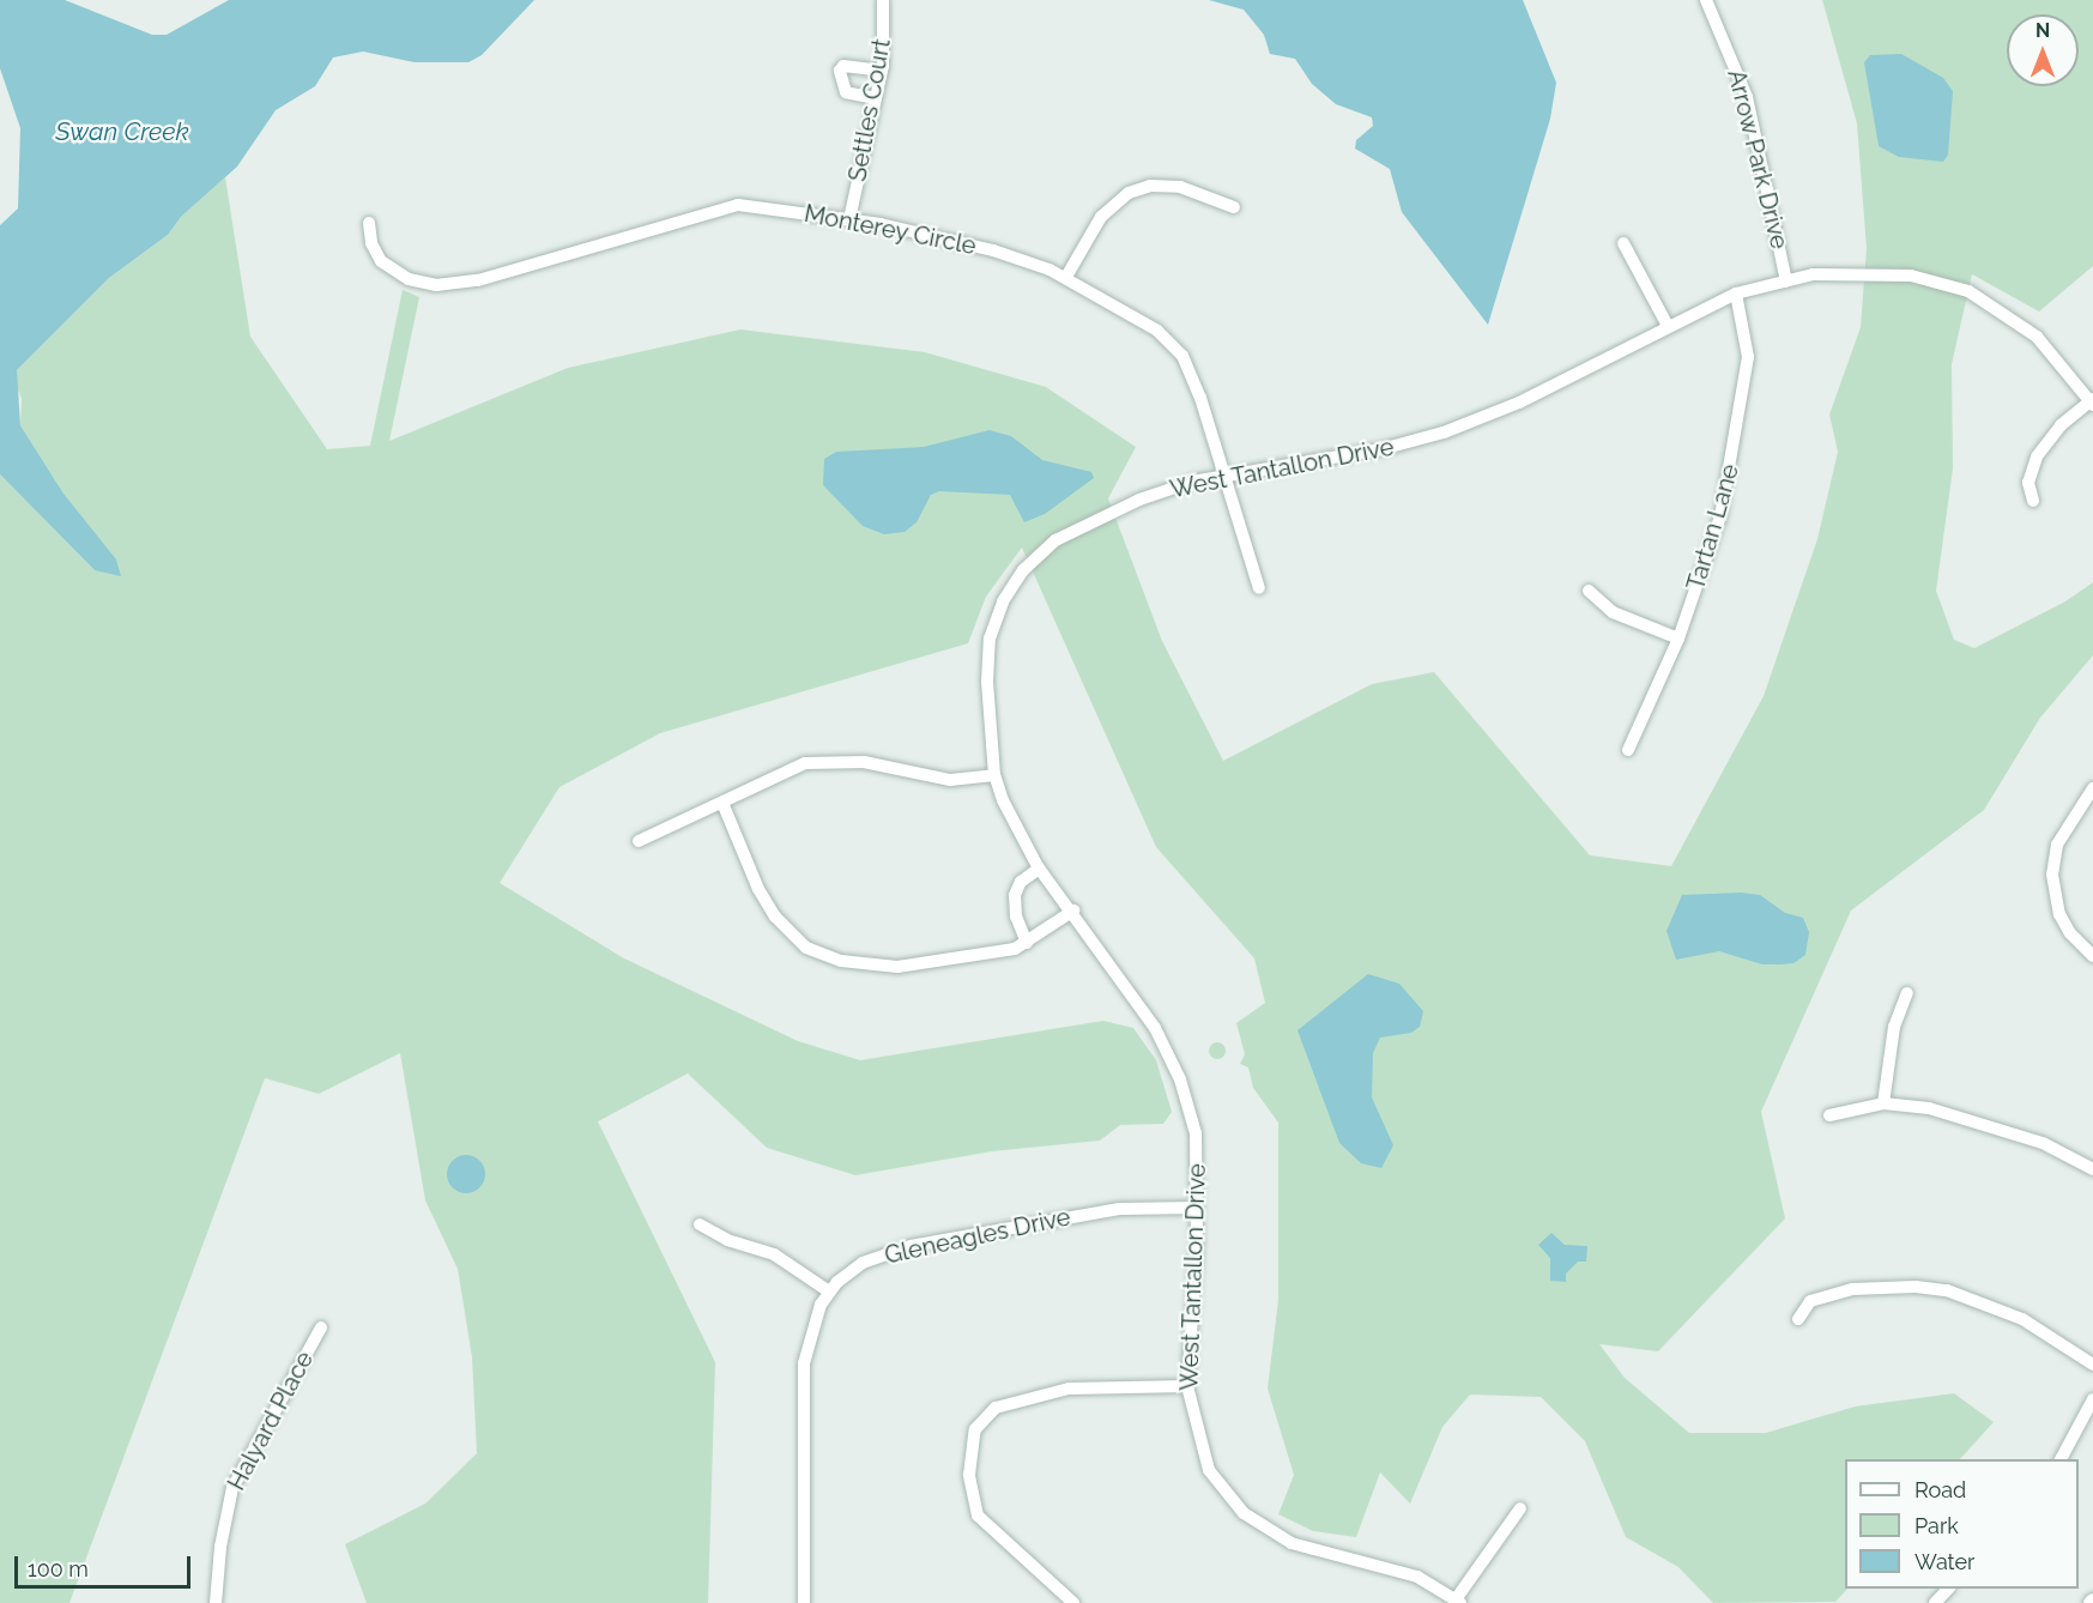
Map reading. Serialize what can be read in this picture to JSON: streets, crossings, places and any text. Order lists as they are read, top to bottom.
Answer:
{
  "streets": {
    "street": [
      "Settles Court",
      "Arrow Park Drive",
      "Monterey Circle",
      "West Tantallon Drive",
      "Tartan Lane",
      "Gleneagles Drive",
      "Halyard Place"
    ]
  },
  "crossings": [
    ["Settles Court", "Monterey Circle"],
    ["Arrow Park Drive", "West Tantallon Drive"],
    ["Monterey Circle", "West Tantallon Drive"],
    ["West Tantallon Drive", "Tartan Lane"],
    ["West Tantallon Drive", "Gleneagles Drive"]
  ],
  "water": ["Swan Creek"],
  "legend": ["Road", "Park", "Water"],
  "scale_bar": "100 m",
  "north": "top"
}
